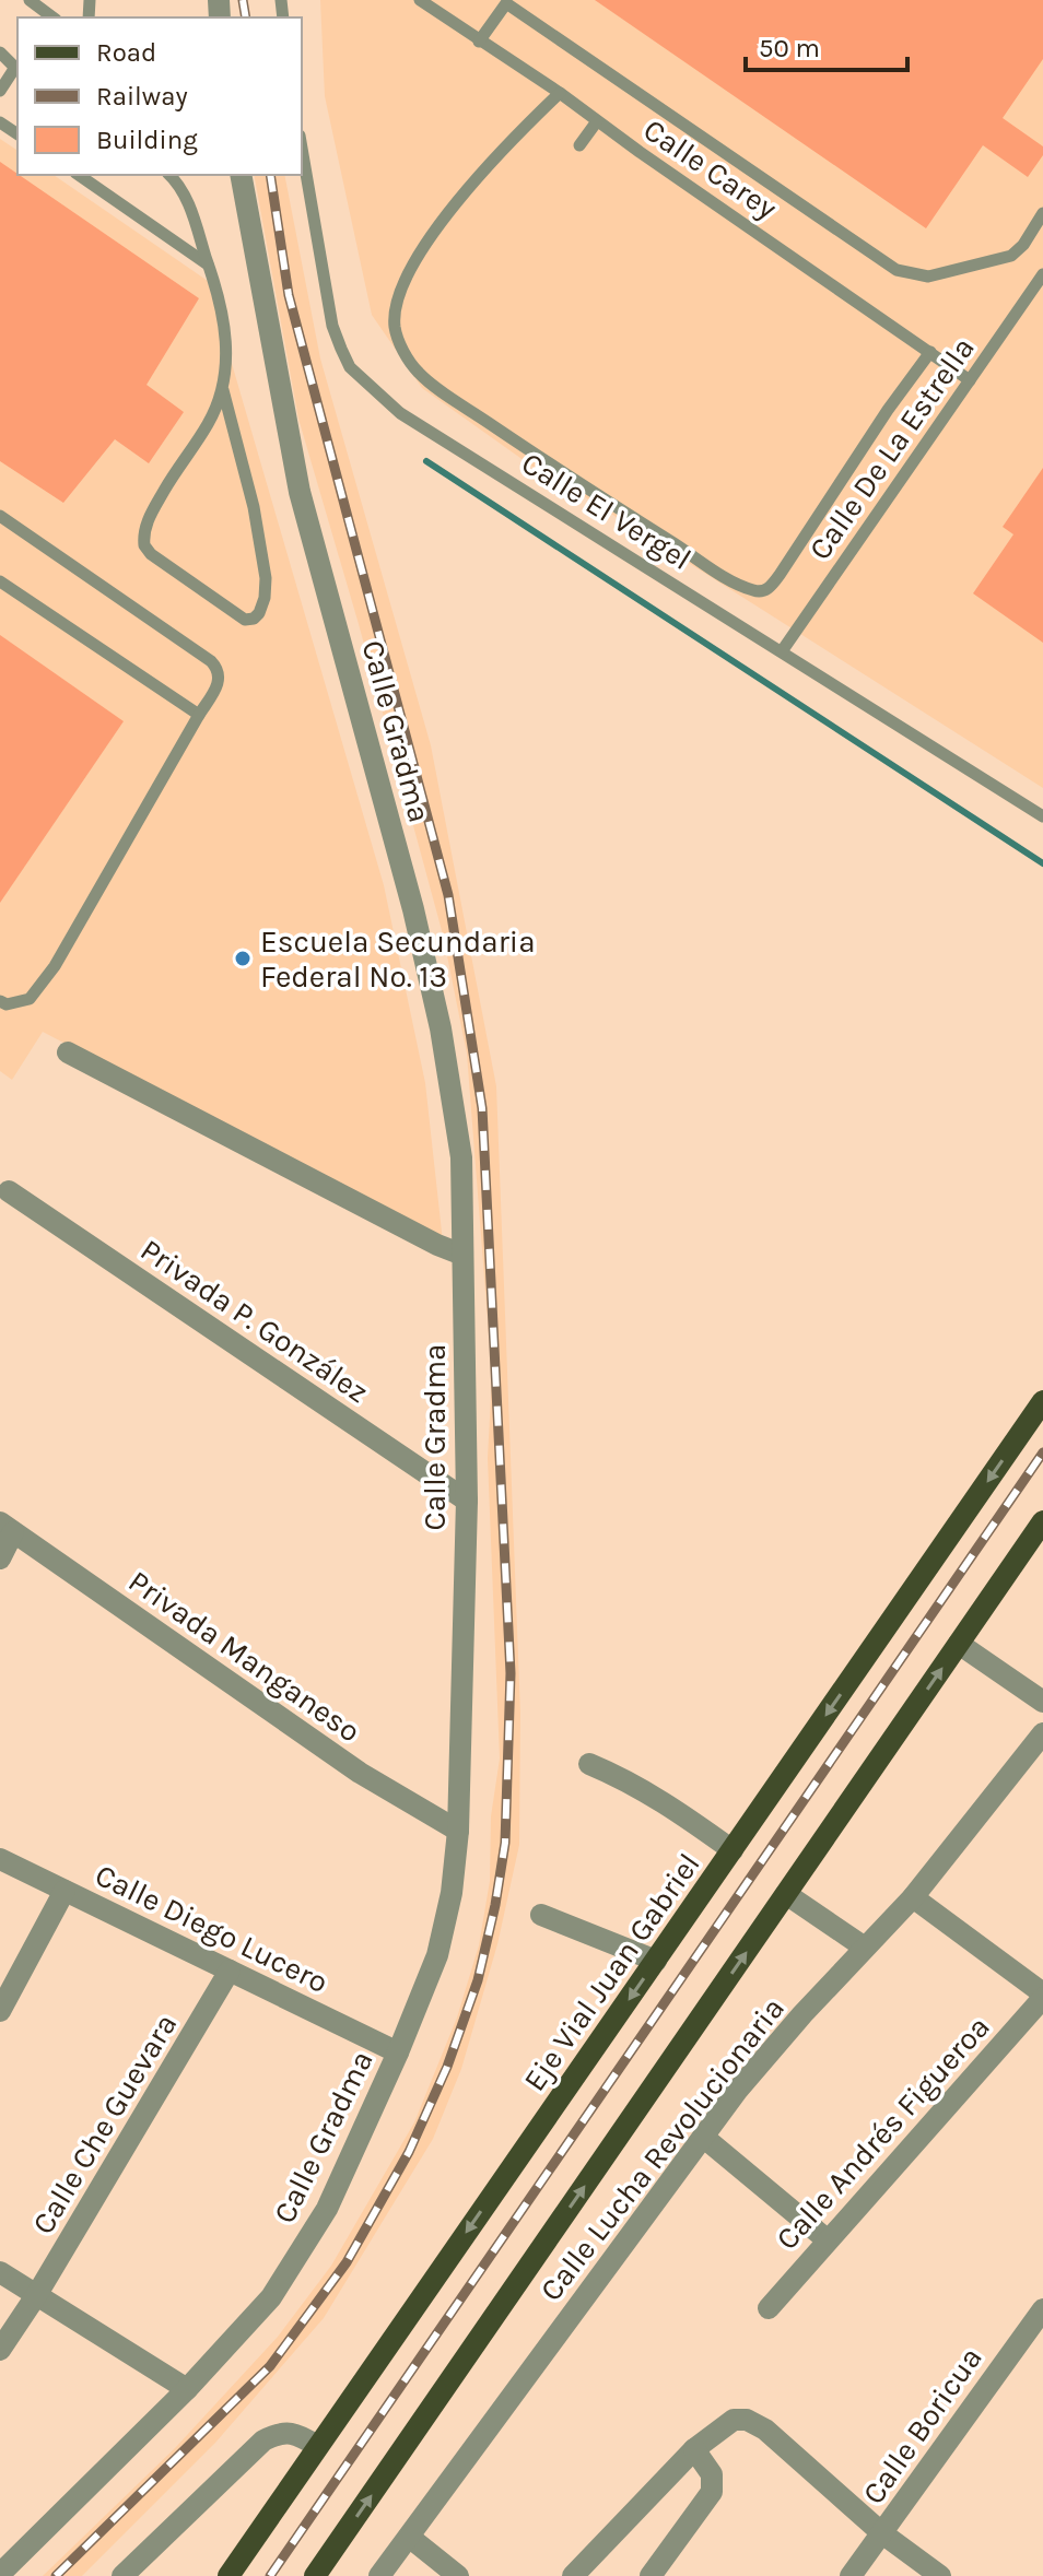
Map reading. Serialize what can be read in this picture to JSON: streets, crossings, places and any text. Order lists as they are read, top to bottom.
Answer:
{
  "streets": {
    "main road": ["Eje Vial Juan Gabriel"],
    "street": [
      "Calle Gradma",
      "Privada P. González",
      "Privada Manganeso",
      "Calle Diego Lucero",
      "Calle Che Guevara",
      "Calle Andrés Figueroa",
      "Calle Lucha Revolucionaria",
      "Calle Boricua"
    ],
    "lane": ["Calle Carey", "Calle De La Estrella", "Calle El Vergel"]
  },
  "crossings": [
    ["Calle Carey", "Calle De La Estrella"],
    ["Calle De La Estrella", "Calle El Vergel"],
    ["Calle Gradma", "Privada P. González"],
    ["Calle Gradma", "Privada Manganeso"],
    ["Calle Gradma", "Calle Diego Lucero"],
    ["Calle Diego Lucero", "Calle Che Guevara"]
  ],
  "places": ["Escuela Secundaria Federal No. 13"],
  "legend": ["Road", "Railway", "Building"],
  "scale_bar": "50 m"
}
